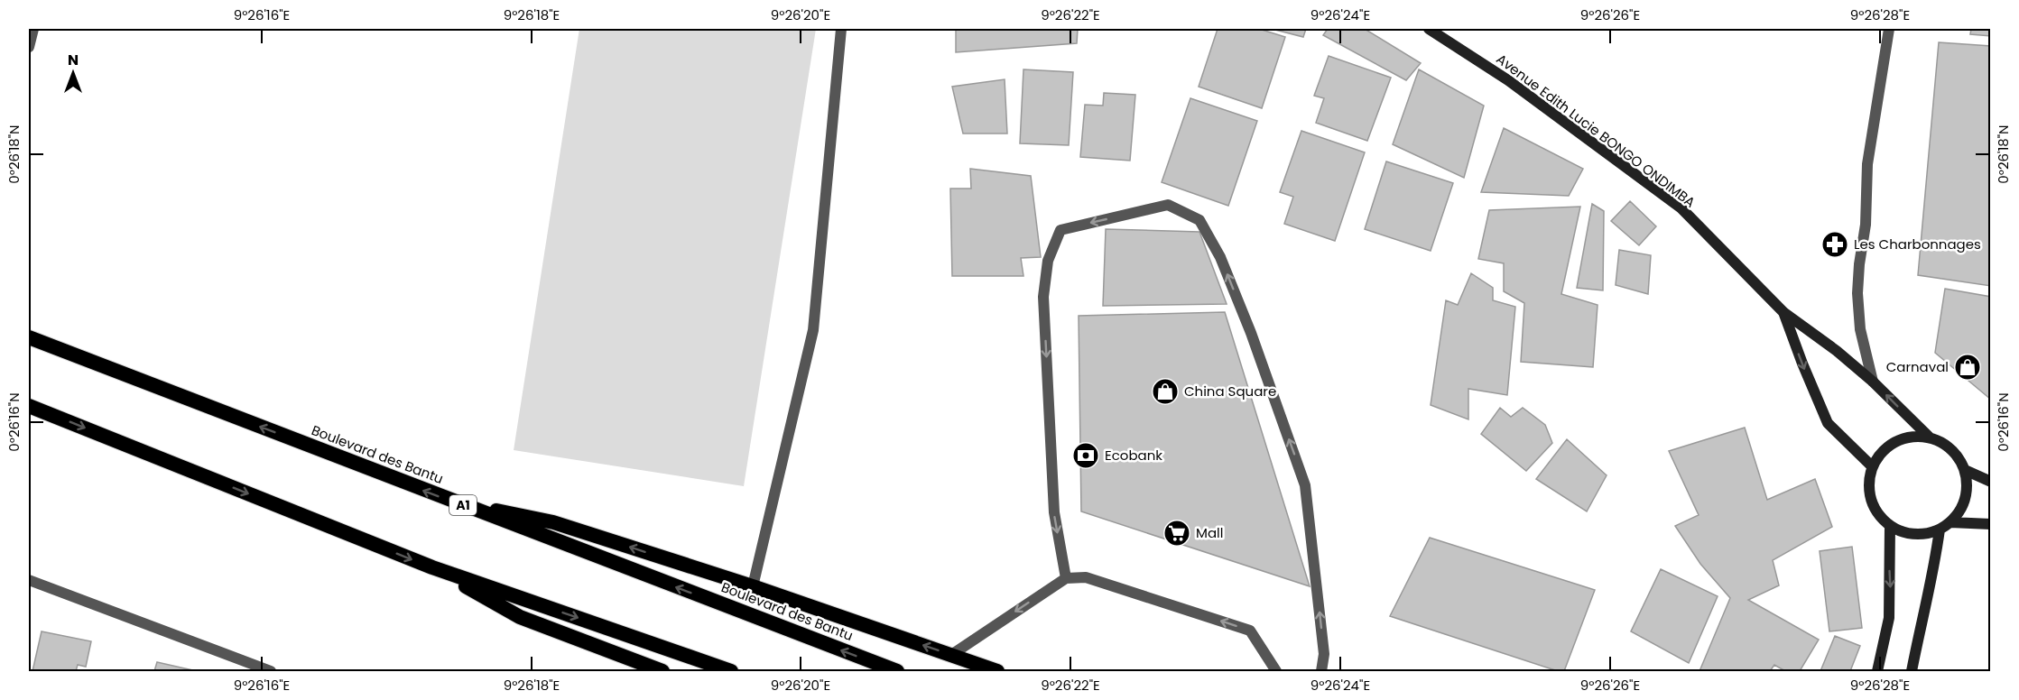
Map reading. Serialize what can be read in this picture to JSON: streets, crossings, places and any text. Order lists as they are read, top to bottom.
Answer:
{
  "streets": {
    "highway": ["Boulevard des Bantu", "A1"],
    "main road": ["Avenue Edith Lucie BONGO ONDIMBA"]
  },
  "places": {
    "pharmacy": ["Les Charbonnages"],
    "shop": ["Carnaval", "China Square"],
    "bank": ["Ecobank"],
    "supermarket": ["Mall"]
  },
  "north": "top",
  "coordinates": [
    "9°26'16\"E",
    "9°26'18\"E",
    "9°26'20\"E",
    "9°26'22\"E",
    "9°26'24\"E",
    "9°26'26\"E",
    "9°26'28\"E",
    "0°26'18\"N",
    "0°26'16\"N"
  ]
}
